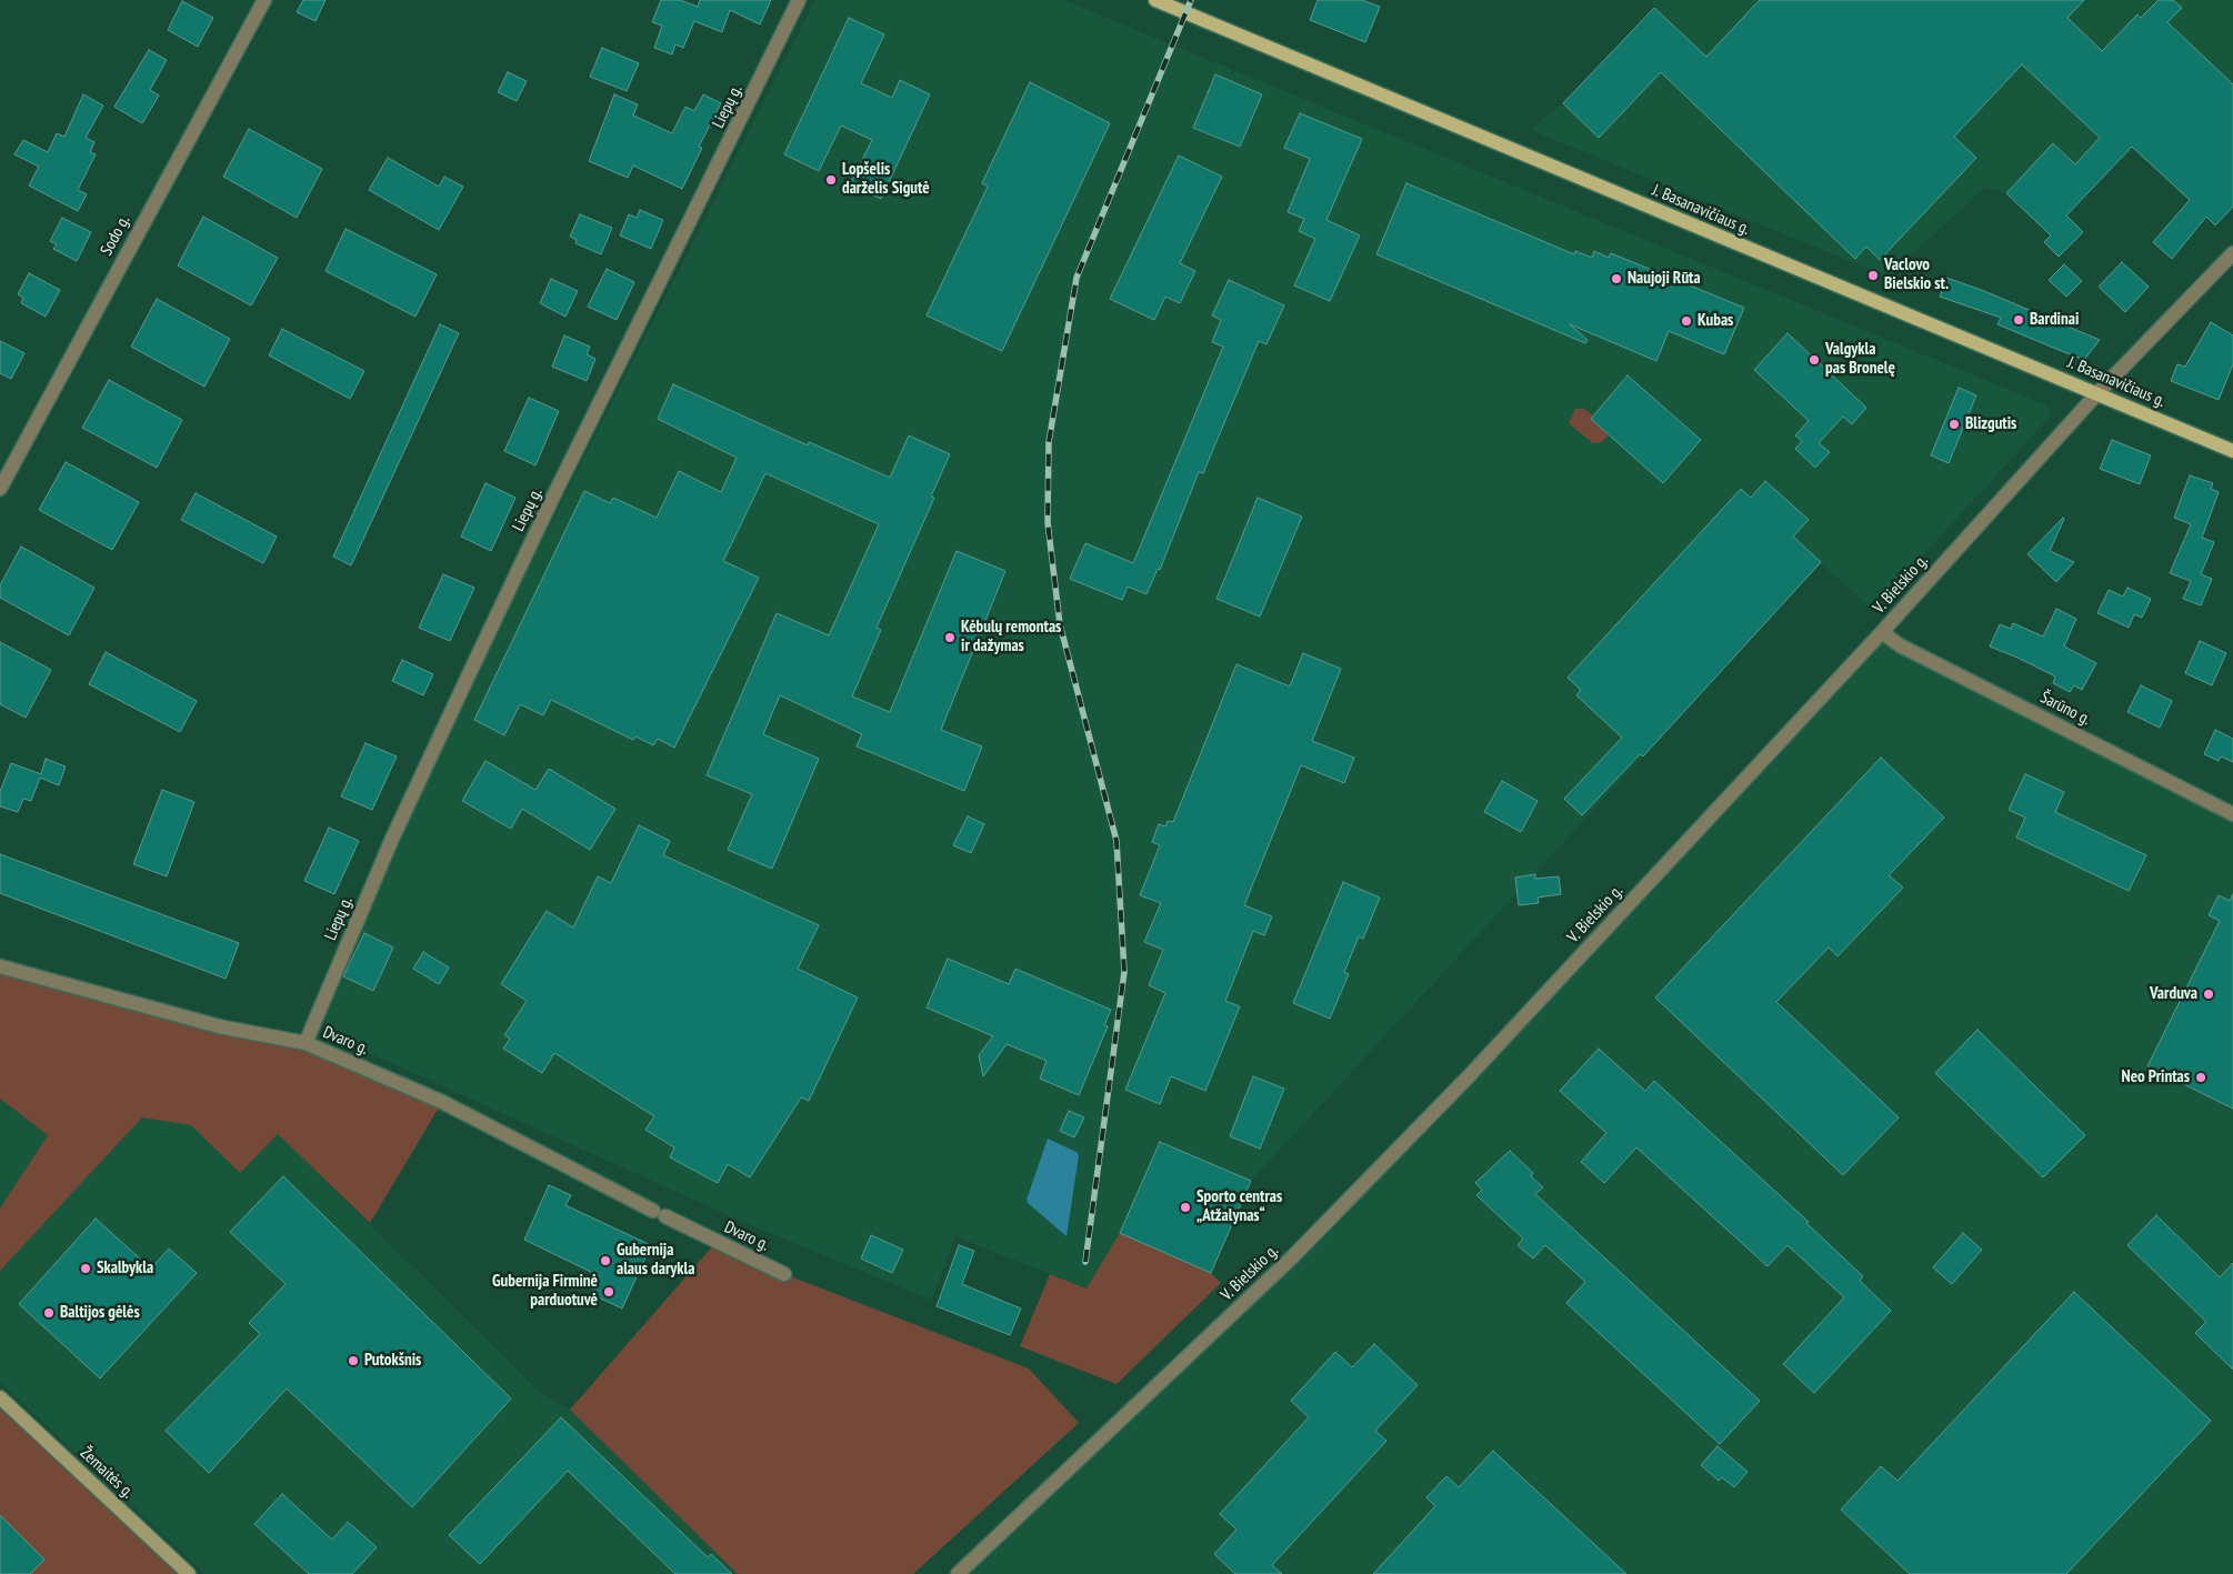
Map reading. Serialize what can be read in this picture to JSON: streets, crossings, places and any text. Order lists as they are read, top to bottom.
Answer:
{
  "streets": {
    "main road": ["J. Basanavičiaus g.", "Žemaitės g."],
    "street": [
      "Liepų g.",
      "Sodo g.",
      "V. Bielskio g.",
      "Šarūno g.",
      "Dvaro g."
    ]
  },
  "crossings": [
    ["Liepų g.", "Dvaro g."],
    ["J. Basanavičiaus g.", "V. Bielskio g."],
    ["V. Bielskio g.", "Šarūno g."]
  ],
  "places": [
    "Lopšelis darželis Sigutė",
    "Vaclovo Bielskio st.",
    "Naujoji Rūta",
    "Bardinai",
    "Kubas",
    "Valgykla pas Bronelę",
    "Blizgutis",
    "Kėbulų remontas ir dažymas",
    "Varduva",
    "Neo Printas",
    "Sporto centras „Atžalynas“",
    "Gubernija alaus darykla",
    "Skalbykla",
    "Gubernija Firminė parduotuvė",
    "Baltijos gėlės",
    "Putokšnis"
  ]
}
